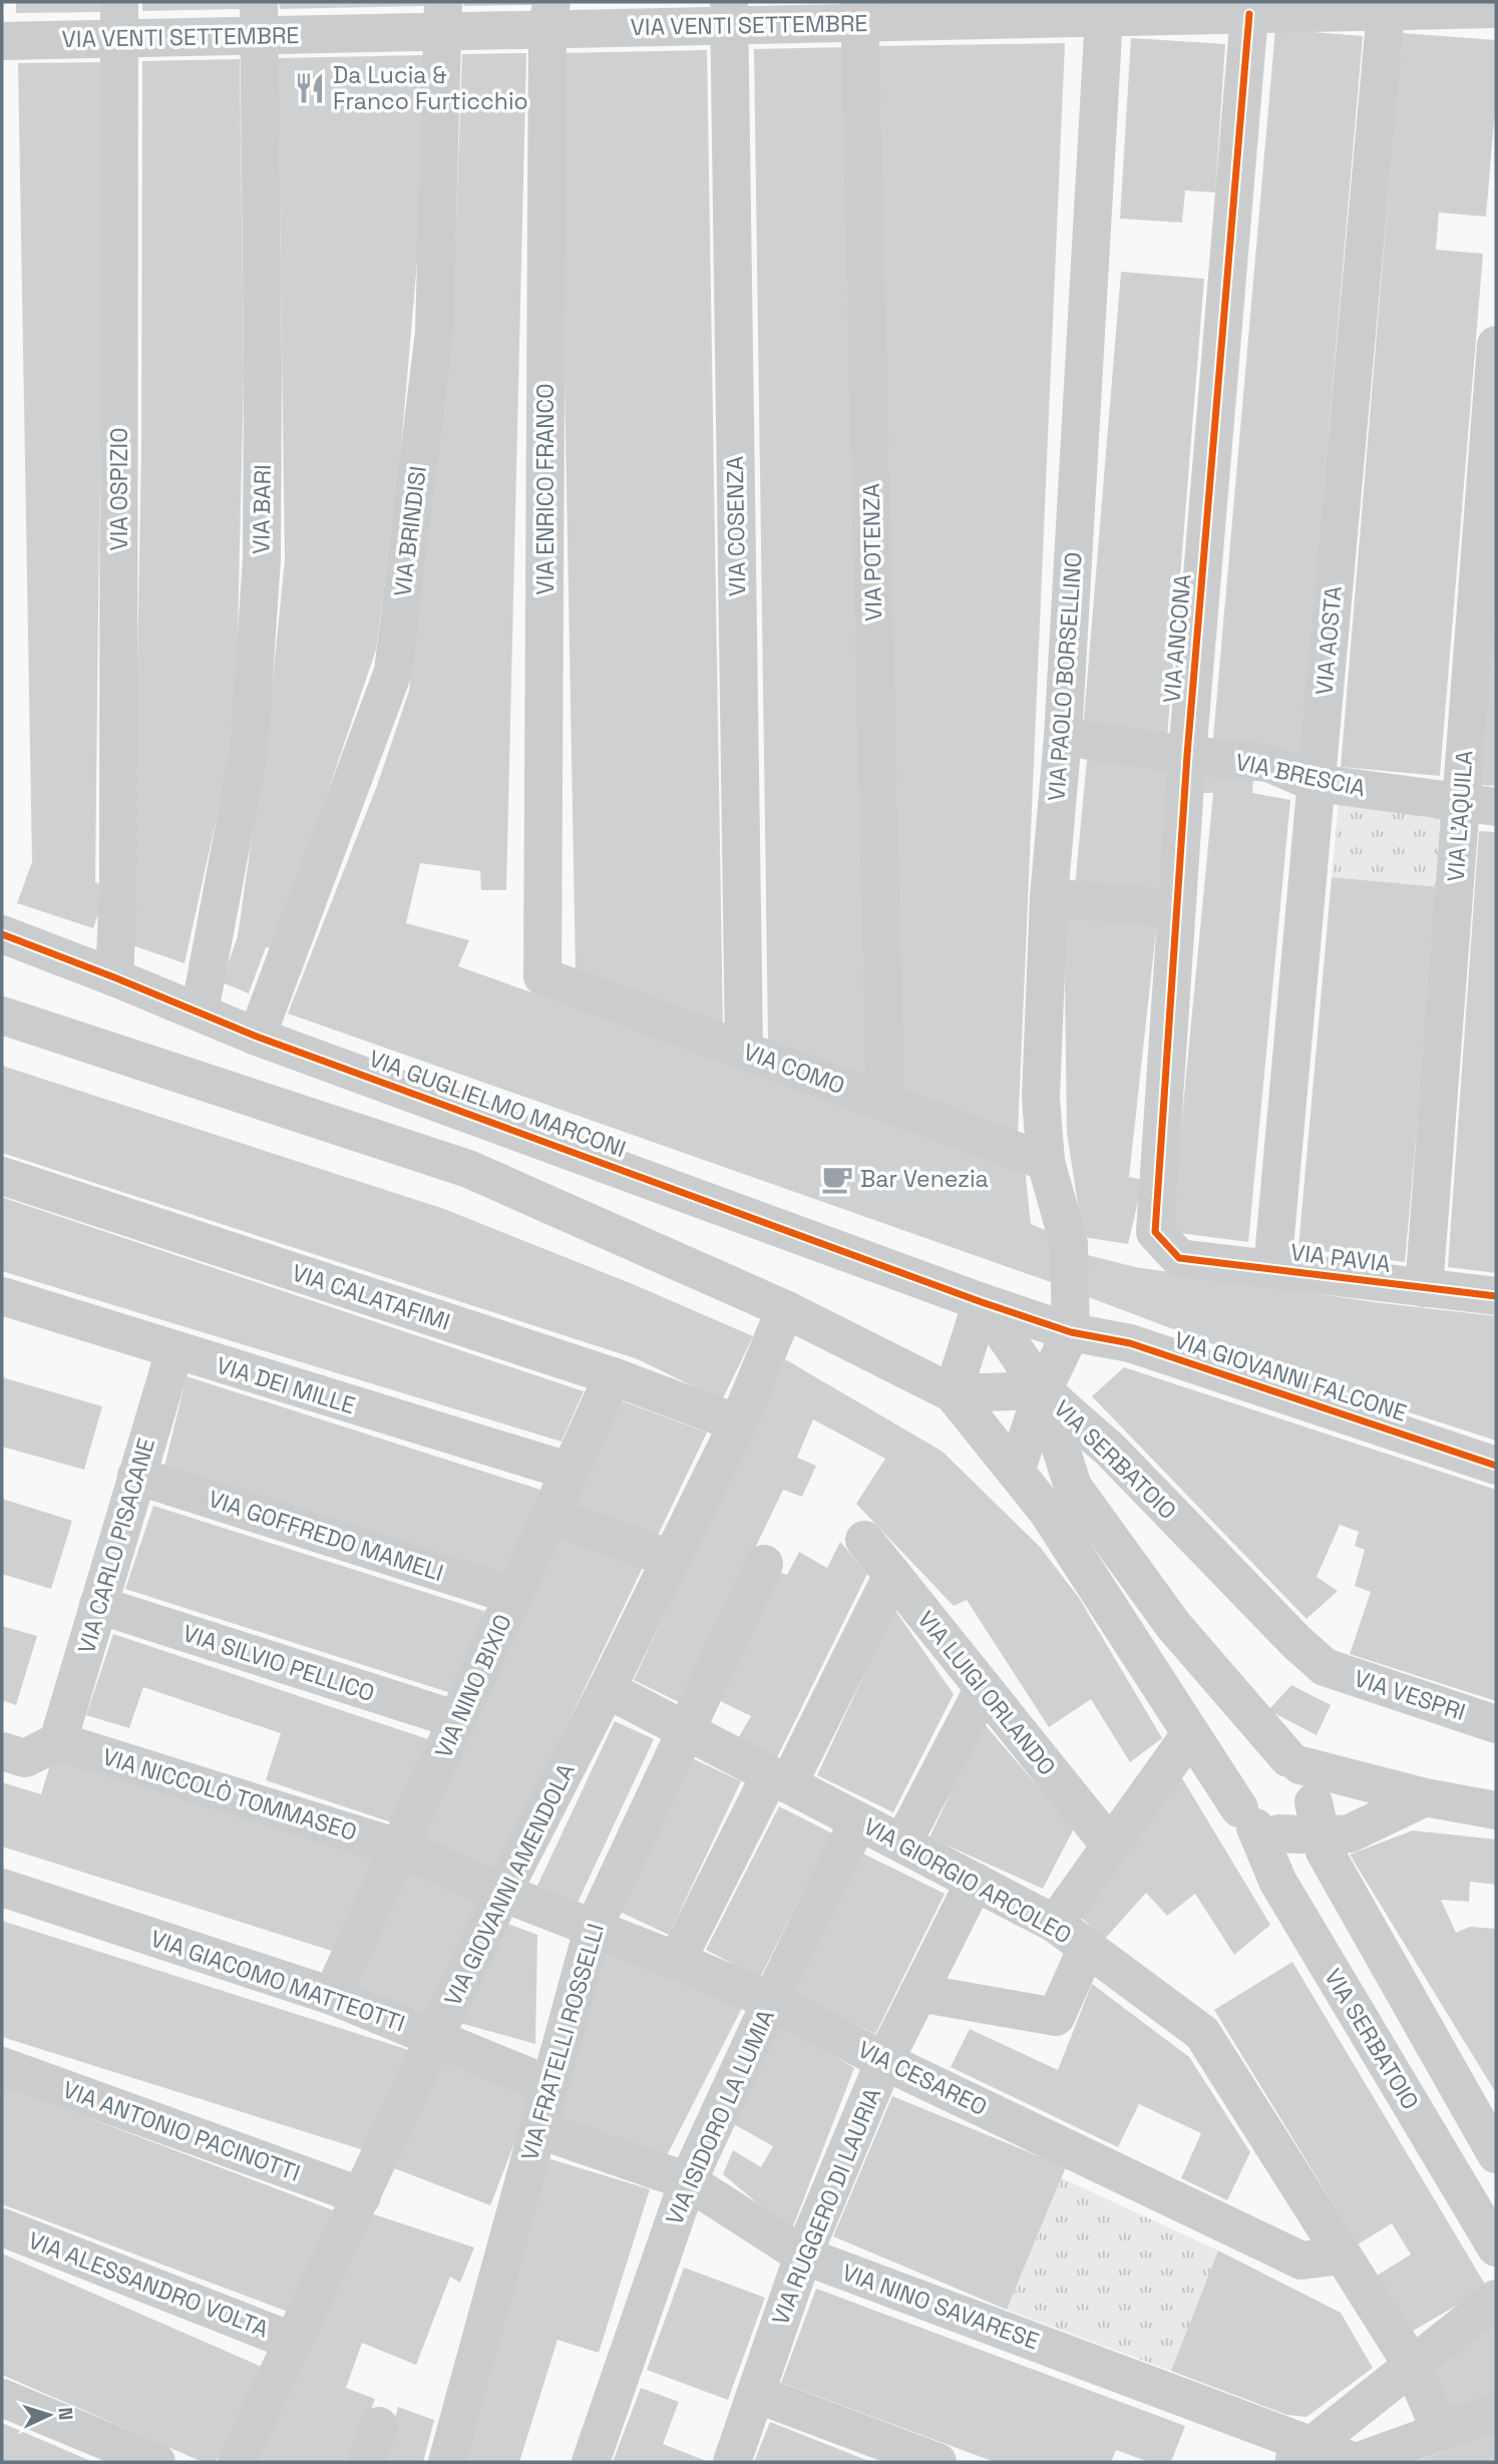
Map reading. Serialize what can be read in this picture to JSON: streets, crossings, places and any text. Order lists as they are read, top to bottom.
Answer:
{
  "streets": {
    "street": [
      "VIA VENTI SETTEMBRE",
      "VIA OSPIZIO",
      "VIA ENRICO FRANCO",
      "VIA BARI",
      "VIA COSENZA",
      "VIA BRINDISI",
      "VIA POTENZA",
      "VIA ANCONA",
      "VIA AOSTA",
      "VIA PAOLO BORSELLINO",
      "VIA BRESCIA",
      "VIA L'AQUILA",
      "VIA COMO",
      "VIA GUGLIELMO MARCONI",
      "VIA PAVIA",
      "VIA CALATAFIMI",
      "VIA GIOVANNI FALCONE",
      "VIA DEI MILLE",
      "VIA SERBATOIO",
      "VIA GOFFREDO MAMELI",
      "VIA CARLO PISACANE",
      "VIA SILVIO PELLICO",
      "VIA NINO BIXIO",
      "VIA LUIGI ORLANDO",
      "VIA VESPRI",
      "VIA NICCOLÒ TOMMASEO",
      "VIA GIORGIO ARCOLEO",
      "VIA GIOVANNI AMENDOLA",
      "VIA GIACOMO MATTEOTTI",
      "VIA FRATELLI ROSSELLI",
      "VIA CESAREO",
      "VIA ISIDORO LA LUMIA",
      "VIA ANTONIO PACINOTTI",
      "VIA RUGGERO DI LAURIA",
      "VIA ALESSANDRO VOLTA",
      "VIA NINO SAVARESE"
    ]
  },
  "crossings": [
    ["VIA VENTI SETTEMBRE", "VIA OSPIZIO"],
    ["VIA VENTI SETTEMBRE", "VIA ENRICO FRANCO"],
    ["VIA VENTI SETTEMBRE", "VIA BARI"],
    ["VIA VENTI SETTEMBRE", "VIA COSENZA"],
    ["VIA VENTI SETTEMBRE", "VIA BRINDISI"],
    ["VIA VENTI SETTEMBRE", "VIA POTENZA"],
    ["VIA VENTI SETTEMBRE", "VIA ANCONA"],
    ["VIA VENTI SETTEMBRE", "VIA AOSTA"],
    ["VIA VENTI SETTEMBRE", "VIA PAOLO BORSELLINO"],
    ["VIA OSPIZIO", "VIA GUGLIELMO MARCONI"],
    ["VIA ENRICO FRANCO", "VIA COMO"],
    ["VIA BARI", "VIA GUGLIELMO MARCONI"],
    ["VIA COSENZA", "VIA COMO"],
    ["VIA BRINDISI", "VIA GUGLIELMO MARCONI"],
    ["VIA POTENZA", "VIA COMO"],
    ["VIA ANCONA", "VIA BRESCIA"],
    ["VIA ANCONA", "VIA PAVIA"],
    ["VIA AOSTA", "VIA BRESCIA"],
    ["VIA AOSTA", "VIA PAVIA"],
    ["VIA PAOLO BORSELLINO", "VIA BRESCIA"],
    ["VIA PAOLO BORSELLINO", "VIA COMO"],
    ["VIA PAOLO BORSELLINO", "VIA GUGLIELMO MARCONI"],
    ["VIA PAOLO BORSELLINO", "VIA GIOVANNI FALCONE"],
    ["VIA BRESCIA", "VIA L'AQUILA"],
    ["VIA L'AQUILA", "VIA PAVIA"],
    ["VIA GUGLIELMO MARCONI", "VIA GIOVANNI FALCONE"],
    ["VIA CALATAFIMI", "VIA NINO BIXIO"],
    ["VIA CALATAFIMI", "VIA GIOVANNI AMENDOLA"],
    ["VIA DEI MILLE", "VIA CARLO PISACANE"],
    ["VIA DEI MILLE", "VIA NINO BIXIO"],
    ["VIA SERBATOIO", "VIA VESPRI"],
    ["VIA GOFFREDO MAMELI", "VIA CARLO PISACANE"],
    ["VIA GOFFREDO MAMELI", "VIA NINO BIXIO"],
    ["VIA CARLO PISACANE", "VIA SILVIO PELLICO"],
    ["VIA CARLO PISACANE", "VIA NICCOLÒ TOMMASEO"],
    ["VIA SILVIO PELLICO", "VIA NINO BIXIO"],
    ["VIA NINO BIXIO", "VIA NICCOLÒ TOMMASEO"],
    ["VIA NINO BIXIO", "VIA GIACOMO MATTEOTTI"],
    ["VIA NICCOLÒ TOMMASEO", "VIA GIOVANNI AMENDOLA"],
    ["VIA NICCOLÒ TOMMASEO", "VIA CESAREO"],
    ["VIA GIORGIO ARCOLEO", "VIA GIOVANNI AMENDOLA"],
    ["VIA GIORGIO ARCOLEO", "VIA FRATELLI ROSSELLI"],
    ["VIA GIORGIO ARCOLEO", "VIA CESAREO"],
    ["VIA GIORGIO ARCOLEO", "VIA ISIDORO LA LUMIA"],
    ["VIA GIORGIO ARCOLEO", "VIA RUGGERO DI LAURIA"],
    ["VIA GIOVANNI AMENDOLA", "VIA GIACOMO MATTEOTTI"],
    ["VIA GIOVANNI AMENDOLA", "VIA CESAREO"],
    ["VIA GIOVANNI AMENDOLA", "VIA ANTONIO PACINOTTI"],
    ["VIA GIOVANNI AMENDOLA", "VIA ALESSANDRO VOLTA"],
    ["VIA GIACOMO MATTEOTTI", "VIA FRATELLI ROSSELLI"],
    ["VIA FRATELLI ROSSELLI", "VIA CESAREO"],
    ["VIA FRATELLI ROSSELLI", "VIA NINO SAVARESE"],
    ["VIA CESAREO", "VIA ISIDORO LA LUMIA"],
    ["VIA CESAREO", "VIA RUGGERO DI LAURIA"],
    ["VIA ISIDORO LA LUMIA", "VIA NINO SAVARESE"],
    ["VIA RUGGERO DI LAURIA", "VIA NINO SAVARESE"]
  ],
  "places": {
    "restaurant": ["Da Lucia & Franco Furticchio"],
    "cafe": ["Bar Venezia"]
  },
  "north": "right"
}
